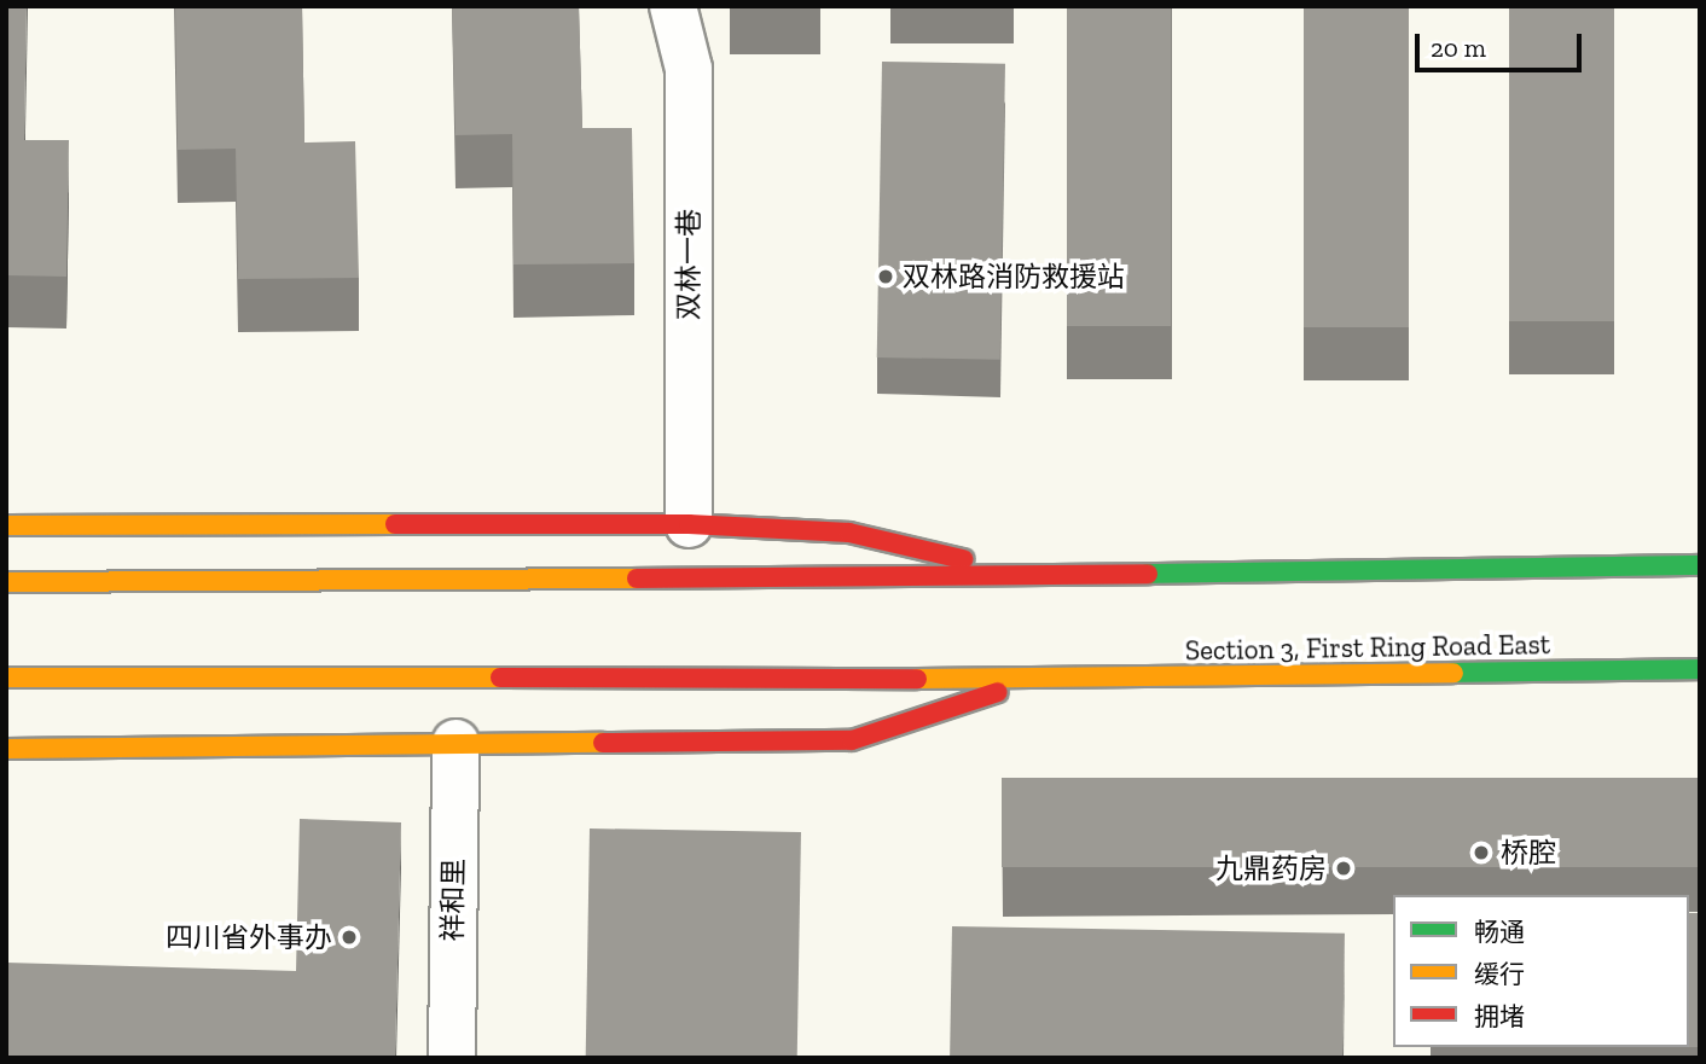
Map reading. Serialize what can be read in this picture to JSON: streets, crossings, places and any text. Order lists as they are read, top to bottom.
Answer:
{
  "streets": {
    "main road": ["Section 3, First Ring Road East"],
    "street": ["双林一巷", "祥和里"]
  },
  "places": [
    "双林路消防救援站",
    "桥腔",
    "九鼎药房",
    "四川省外事办"
  ],
  "legend": ["畅通", "缓行", "拥堵"],
  "scale_bar": "20 m"
}
